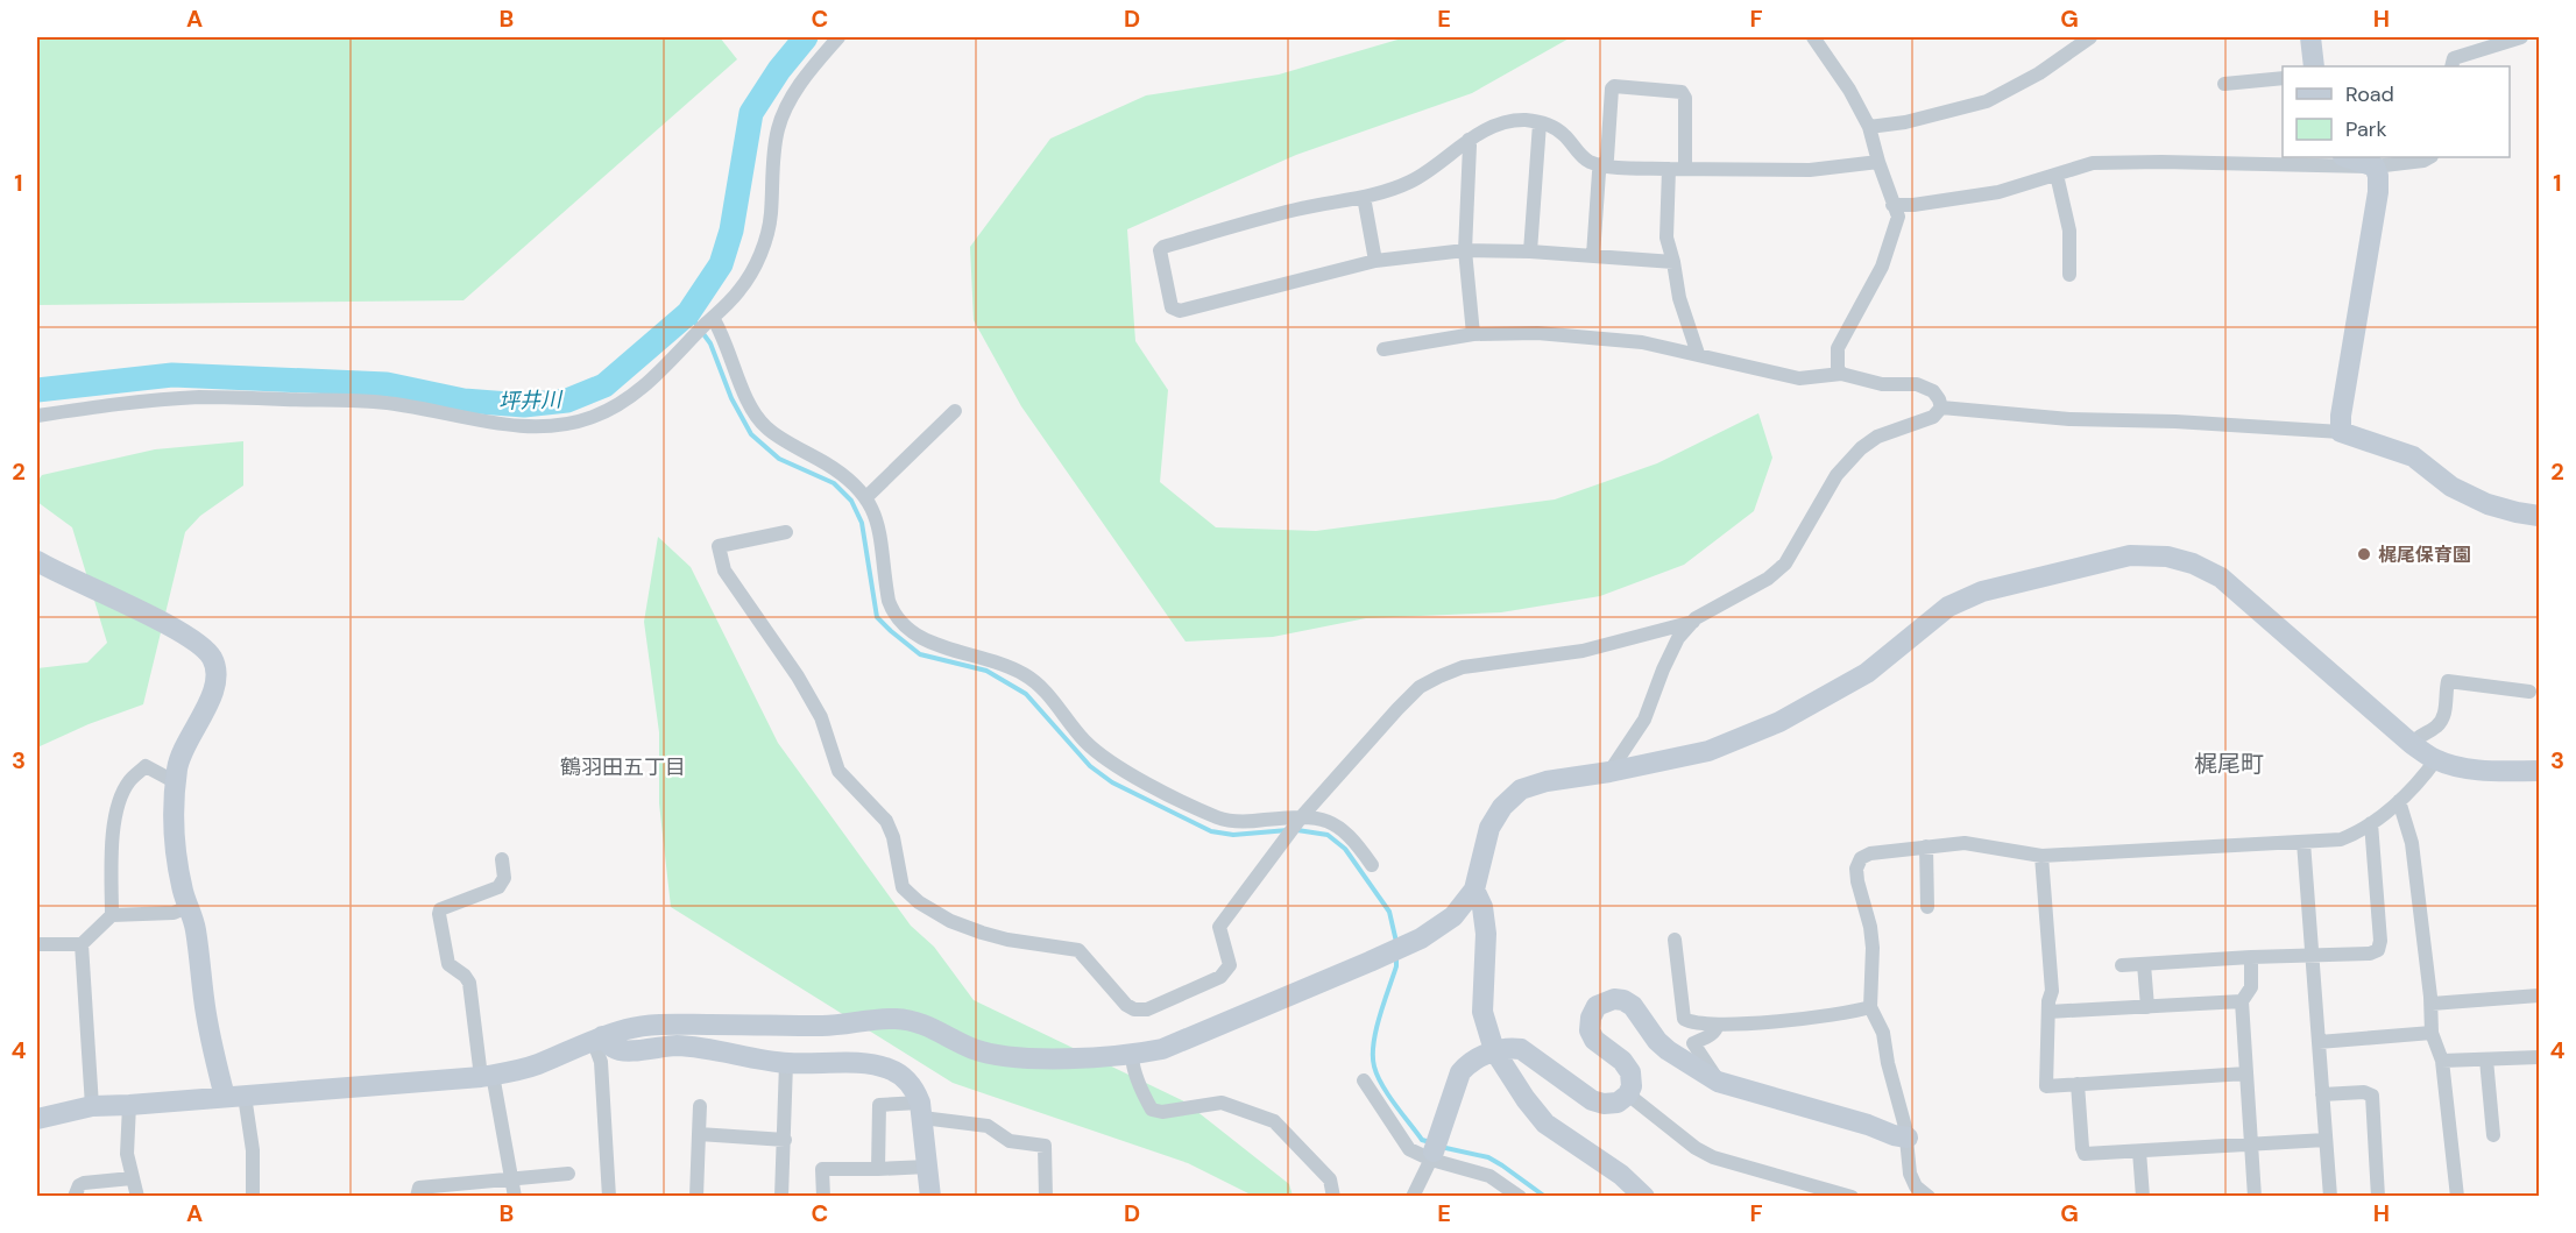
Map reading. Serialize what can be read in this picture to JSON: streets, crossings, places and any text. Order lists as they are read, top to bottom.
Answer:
{
  "districts": ["梶尾町", "鶴羽田五丁目"],
  "water": ["坪井川"],
  "places": ["梶尾保育園"],
  "legend": ["Road", "Park"],
  "grid": {
    "columns": [
      "A",
      "B",
      "C",
      "D",
      "E",
      "F",
      "G",
      "H"
    ],
    "rows": [
      "1",
      "2",
      "3",
      "4"
    ]
  }
}
